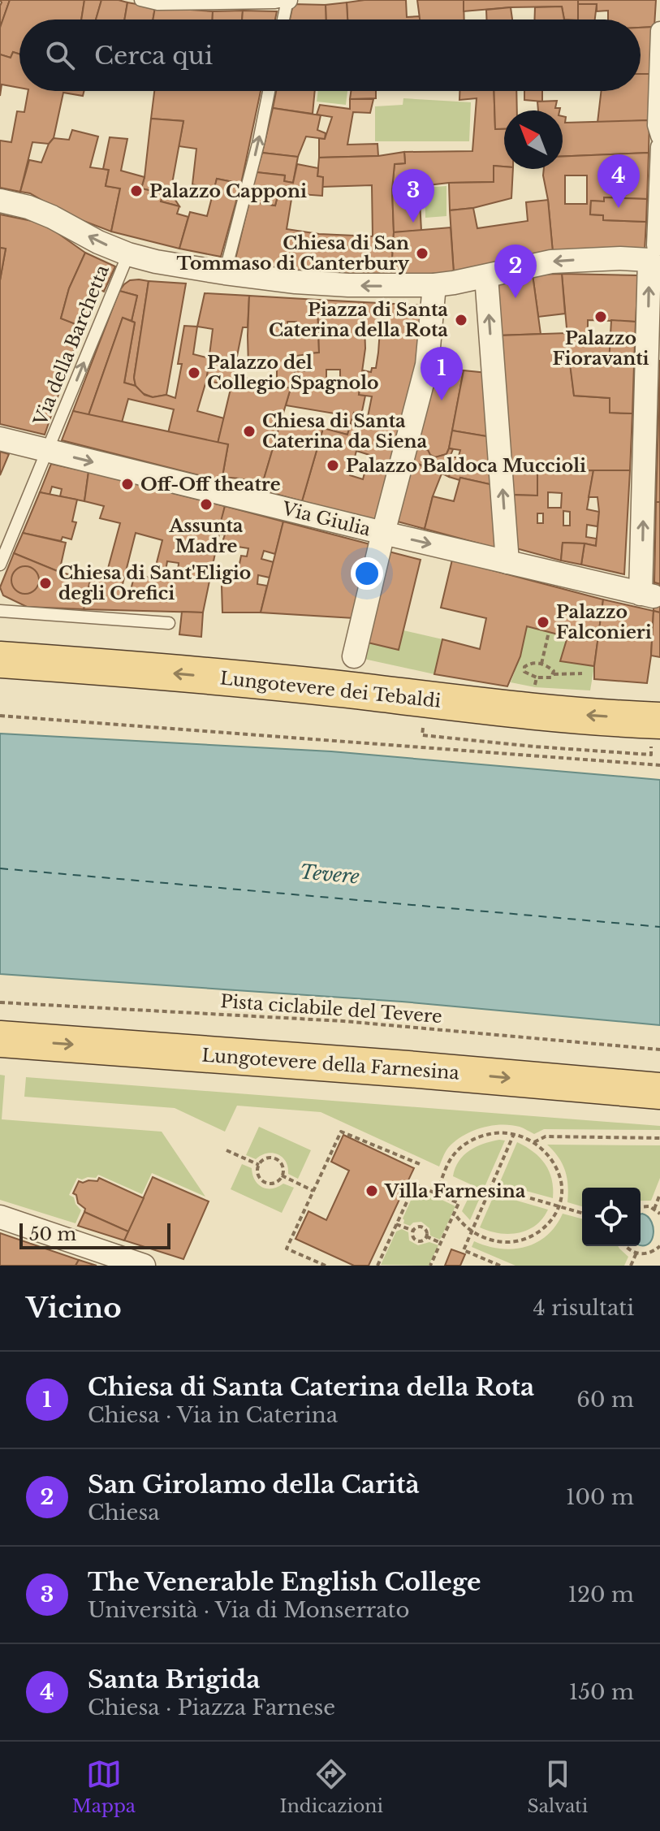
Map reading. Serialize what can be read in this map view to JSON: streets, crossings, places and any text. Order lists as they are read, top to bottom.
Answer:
{
  "streets": {
    "main road": ["Lungotevere dei Tebaldi", "Lungotevere della Farnesina"],
    "street": ["Via Giulia"],
    "lane": ["Via della Barchetta"],
    "path": ["Pista ciclabile del Tevere"]
  },
  "crossings": [
    ["Via della Barchetta", "Via Giulia"]
  ],
  "one_way": ["Via della Barchetta", "Lungotevere dei Tebaldi", "Lungotevere della Farnesina"],
  "water": ["Tevere"],
  "places": [
    "Palazzo Capponi",
    "Chiesa di San Tommaso di Canterbury",
    "Palazzo Fioravanti",
    "Piazza di Santa Caterina della Rota",
    "Palazzo del Collegio Spagnolo",
    "Chiesa di Santa Caterina da Siena",
    "Palazzo Baldoca Muccioli",
    "Off-Off theatre",
    "Assunta Madre",
    "Chiesa di Sant'Eligio degli Orefici",
    "Palazzo Falconieri",
    "Villa Farnesina"
  ],
  "scale_bar": "50 m",
  "north": "top left",
  "page": {
    "search": "Cerca qui",
    "pins": [
      "4",
      "3",
      "2",
      "1"
    ],
    "scale": "50 m",
    "heading": ["Vicino", "4 risultati"],
    "list": [
      {
        "mark": "1",
        "name": "Chiesa di Santa Caterina della Rota",
        "note": "Chiesa · Via in Caterina",
        "value": "60 m"
      },
      {
        "mark": "2",
        "name": "San Girolamo della Carità",
        "note": "Chiesa",
        "value": "100 m"
      },
      {
        "mark": "3",
        "name": "The Venerable English College",
        "note": "Università · Via di Monserrato",
        "value": "120 m"
      },
      {
        "mark": "4",
        "name": "Santa Brigida",
        "note": "Chiesa · Piazza Farnese",
        "value": "150 m"
      }
    ],
    "nav": ["Mappa", "Indicazioni", "Salvati"]
  }
}
